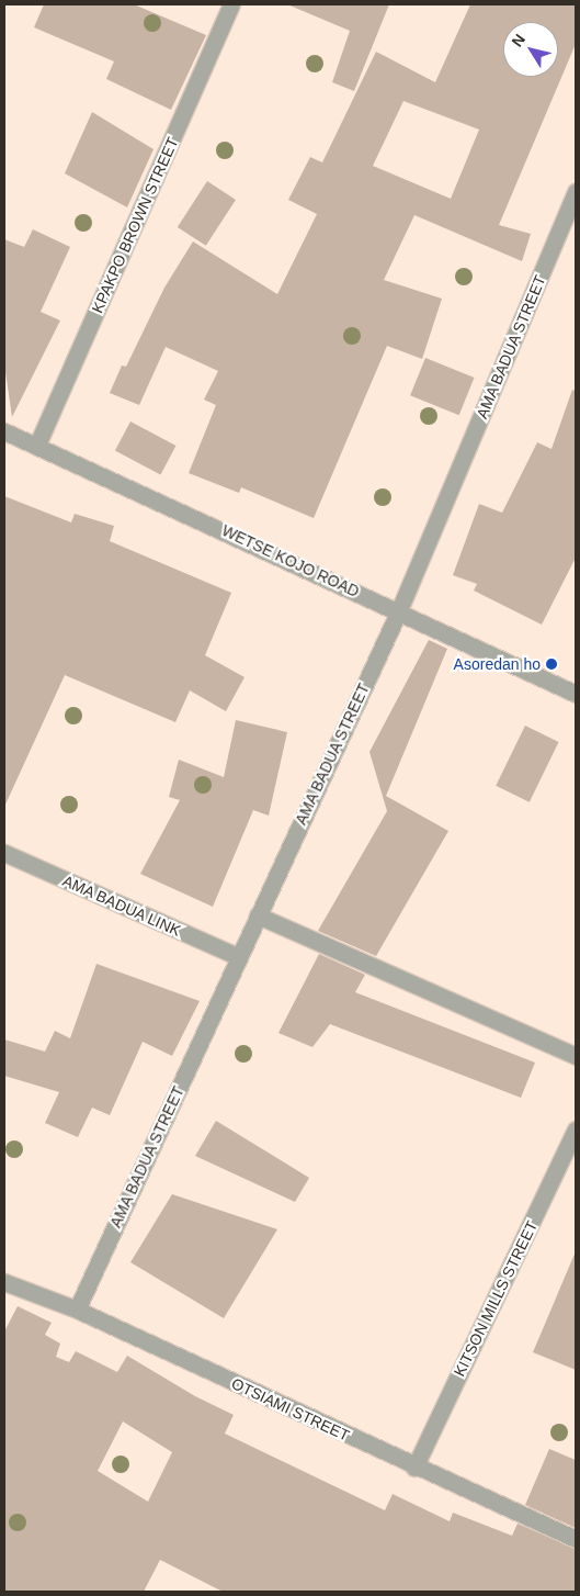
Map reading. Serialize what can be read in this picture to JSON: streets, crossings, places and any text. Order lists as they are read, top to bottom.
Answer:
{
  "streets": {
    "street": [
      "KPAKPO BROWN STREET",
      "AMA BADUA STREET",
      "WETSE KOJO ROAD",
      "AMA BADUA LINK",
      "KITSON MILLS STREET",
      "OTSIAMI STREET"
    ]
  },
  "crossings": [
    ["KPAKPO BROWN STREET", "WETSE KOJO ROAD"],
    ["AMA BADUA STREET", "WETSE KOJO ROAD"],
    ["AMA BADUA STREET", "AMA BADUA LINK"],
    ["AMA BADUA STREET", "OTSIAMI STREET"],
    ["KITSON MILLS STREET", "OTSIAMI STREET"]
  ],
  "places": ["Asoredan ho"],
  "north": "top left"
}
